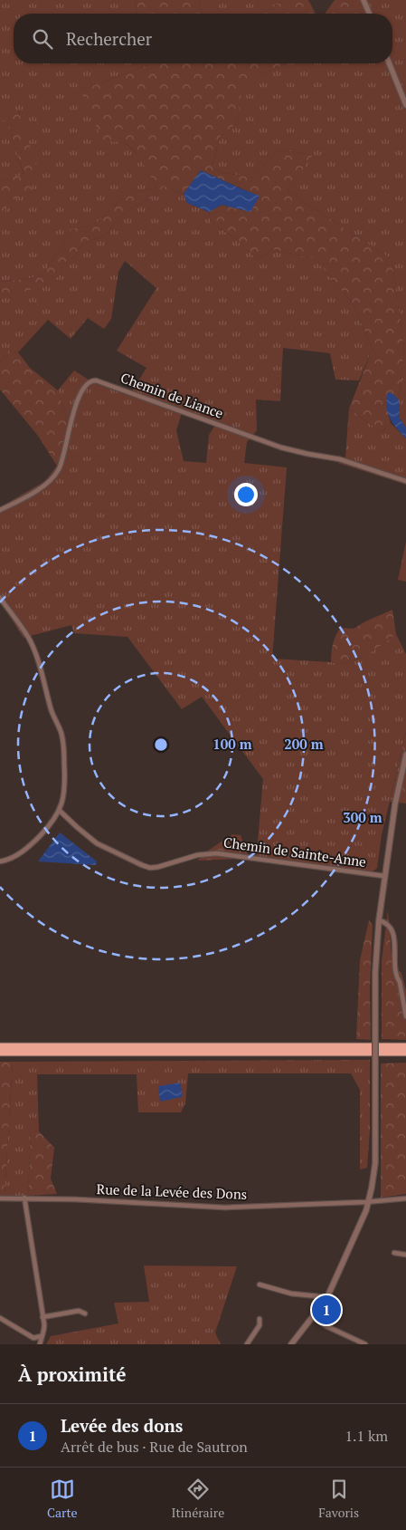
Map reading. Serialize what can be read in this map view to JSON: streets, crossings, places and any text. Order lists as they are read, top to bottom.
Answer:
{
  "streets": {
    "street": ["Chemin de Liance", "Chemin de Sainte-Anne", "Rue de la Levée des Dons"]
  },
  "page": {
    "search": "Rechercher",
    "pins": "1",
    "heading": "À proximité",
    "list": [
      {
        "mark": "1",
        "name": "Levée des dons",
        "note": "Arrêt de bus · Rue de Sautron",
        "value": "1.1 km"
      }
    ],
    "nav": ["Carte", "Itinéraire", "Favoris"]
  },
  "rings": ["100 m", "200 m", "300 m"]
}
